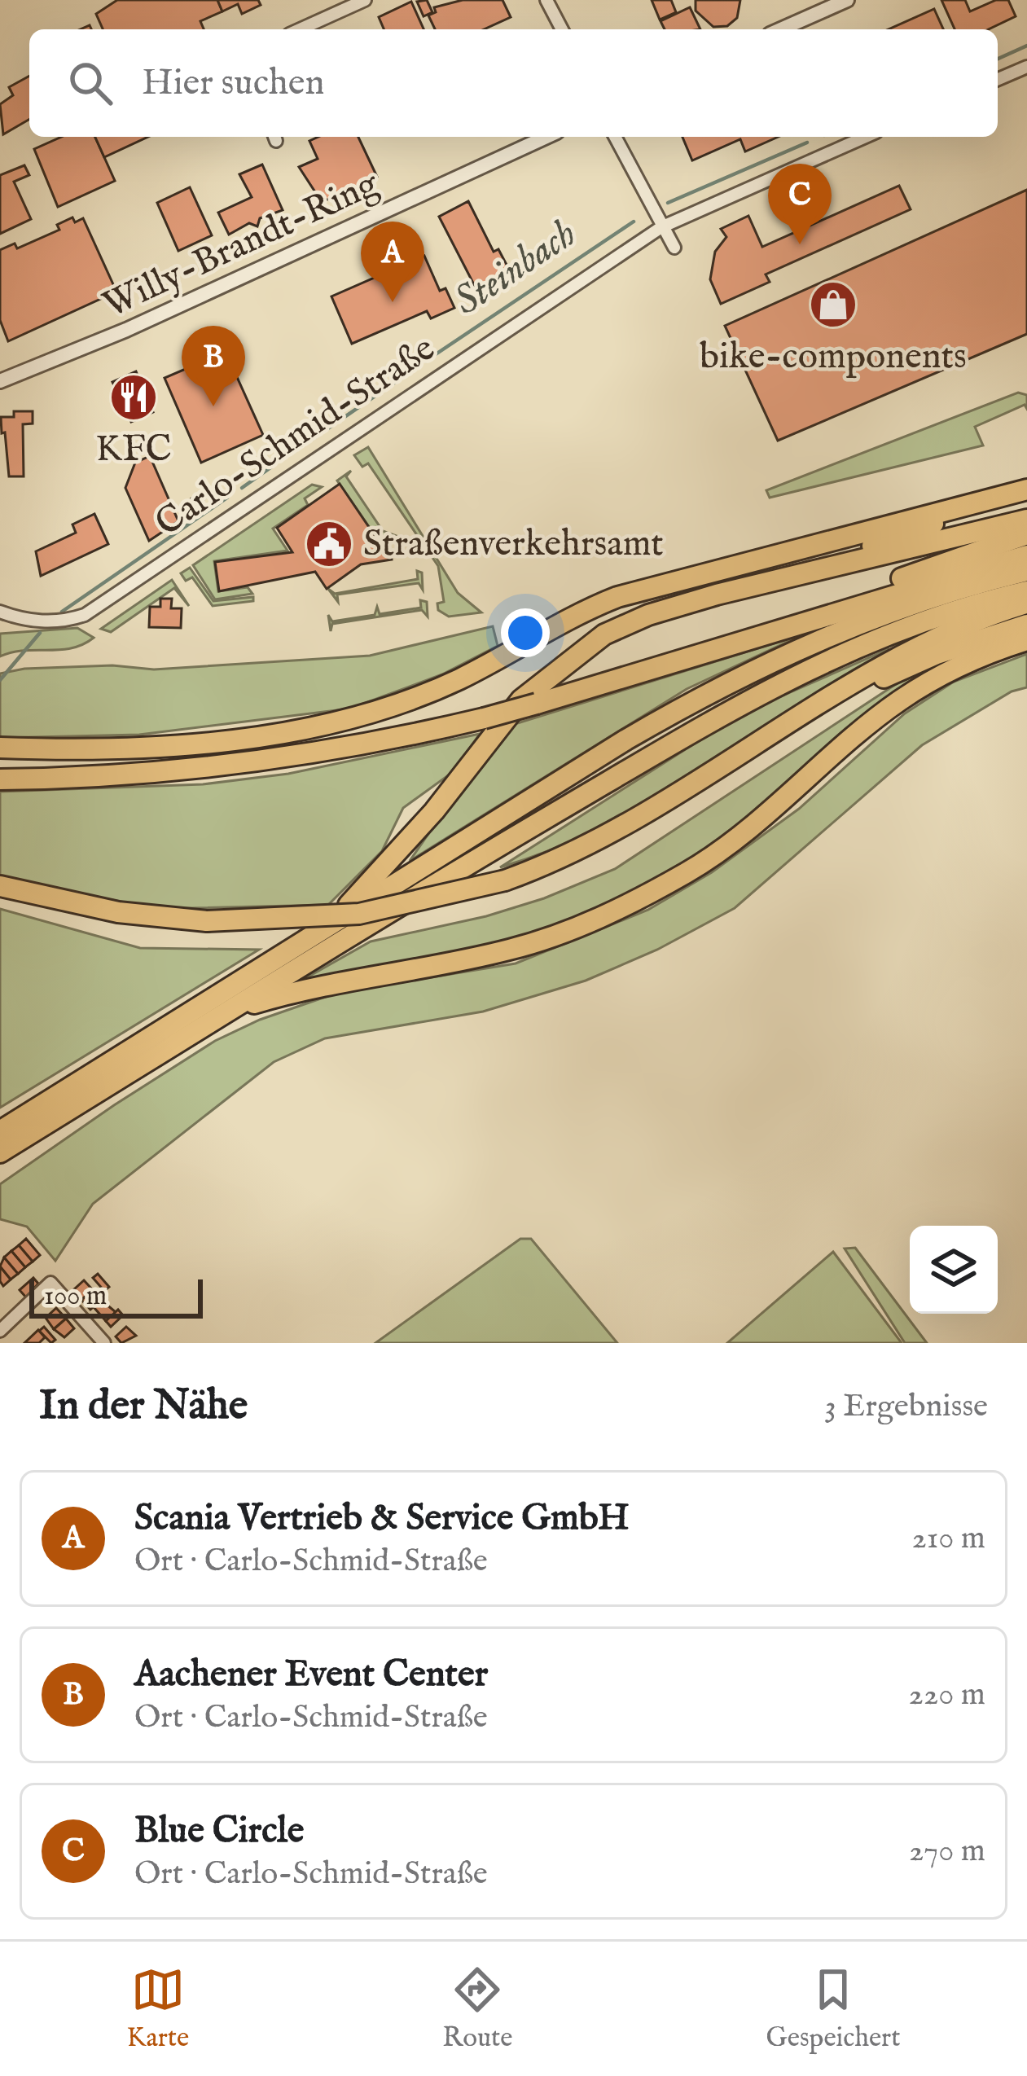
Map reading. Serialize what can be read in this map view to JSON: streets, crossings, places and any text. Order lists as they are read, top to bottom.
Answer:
{
  "streets": {
    "street": ["Willy-Brandt-Ring", "Carlo-Schmid-Straße"]
  },
  "water": ["Steinbach"],
  "places": {
    "shop": ["bike-components"],
    "restaurant": ["KFC"],
    "public building": ["Straßenverkehrsamt"]
  },
  "scale_bar": "100 m",
  "page": {
    "search": "Hier suchen",
    "pins": ["C", "A", "B"],
    "scale": "100 m",
    "heading": ["In der Nähe", "3 Ergebnisse"],
    "list": [
      {
        "mark": "A",
        "name": "Scania Vertrieb & Service GmbH",
        "note": "Ort · Carlo-Schmid-Straße",
        "value": "210 m"
      },
      {
        "mark": "B",
        "name": "Aachener Event Center",
        "note": "Ort · Carlo-Schmid-Straße",
        "value": "220 m"
      },
      {
        "mark": "C",
        "name": "Blue Circle",
        "note": "Ort · Carlo-Schmid-Straße",
        "value": "270 m"
      }
    ],
    "nav": ["Karte", "Route", "Gespeichert"]
  }
}
